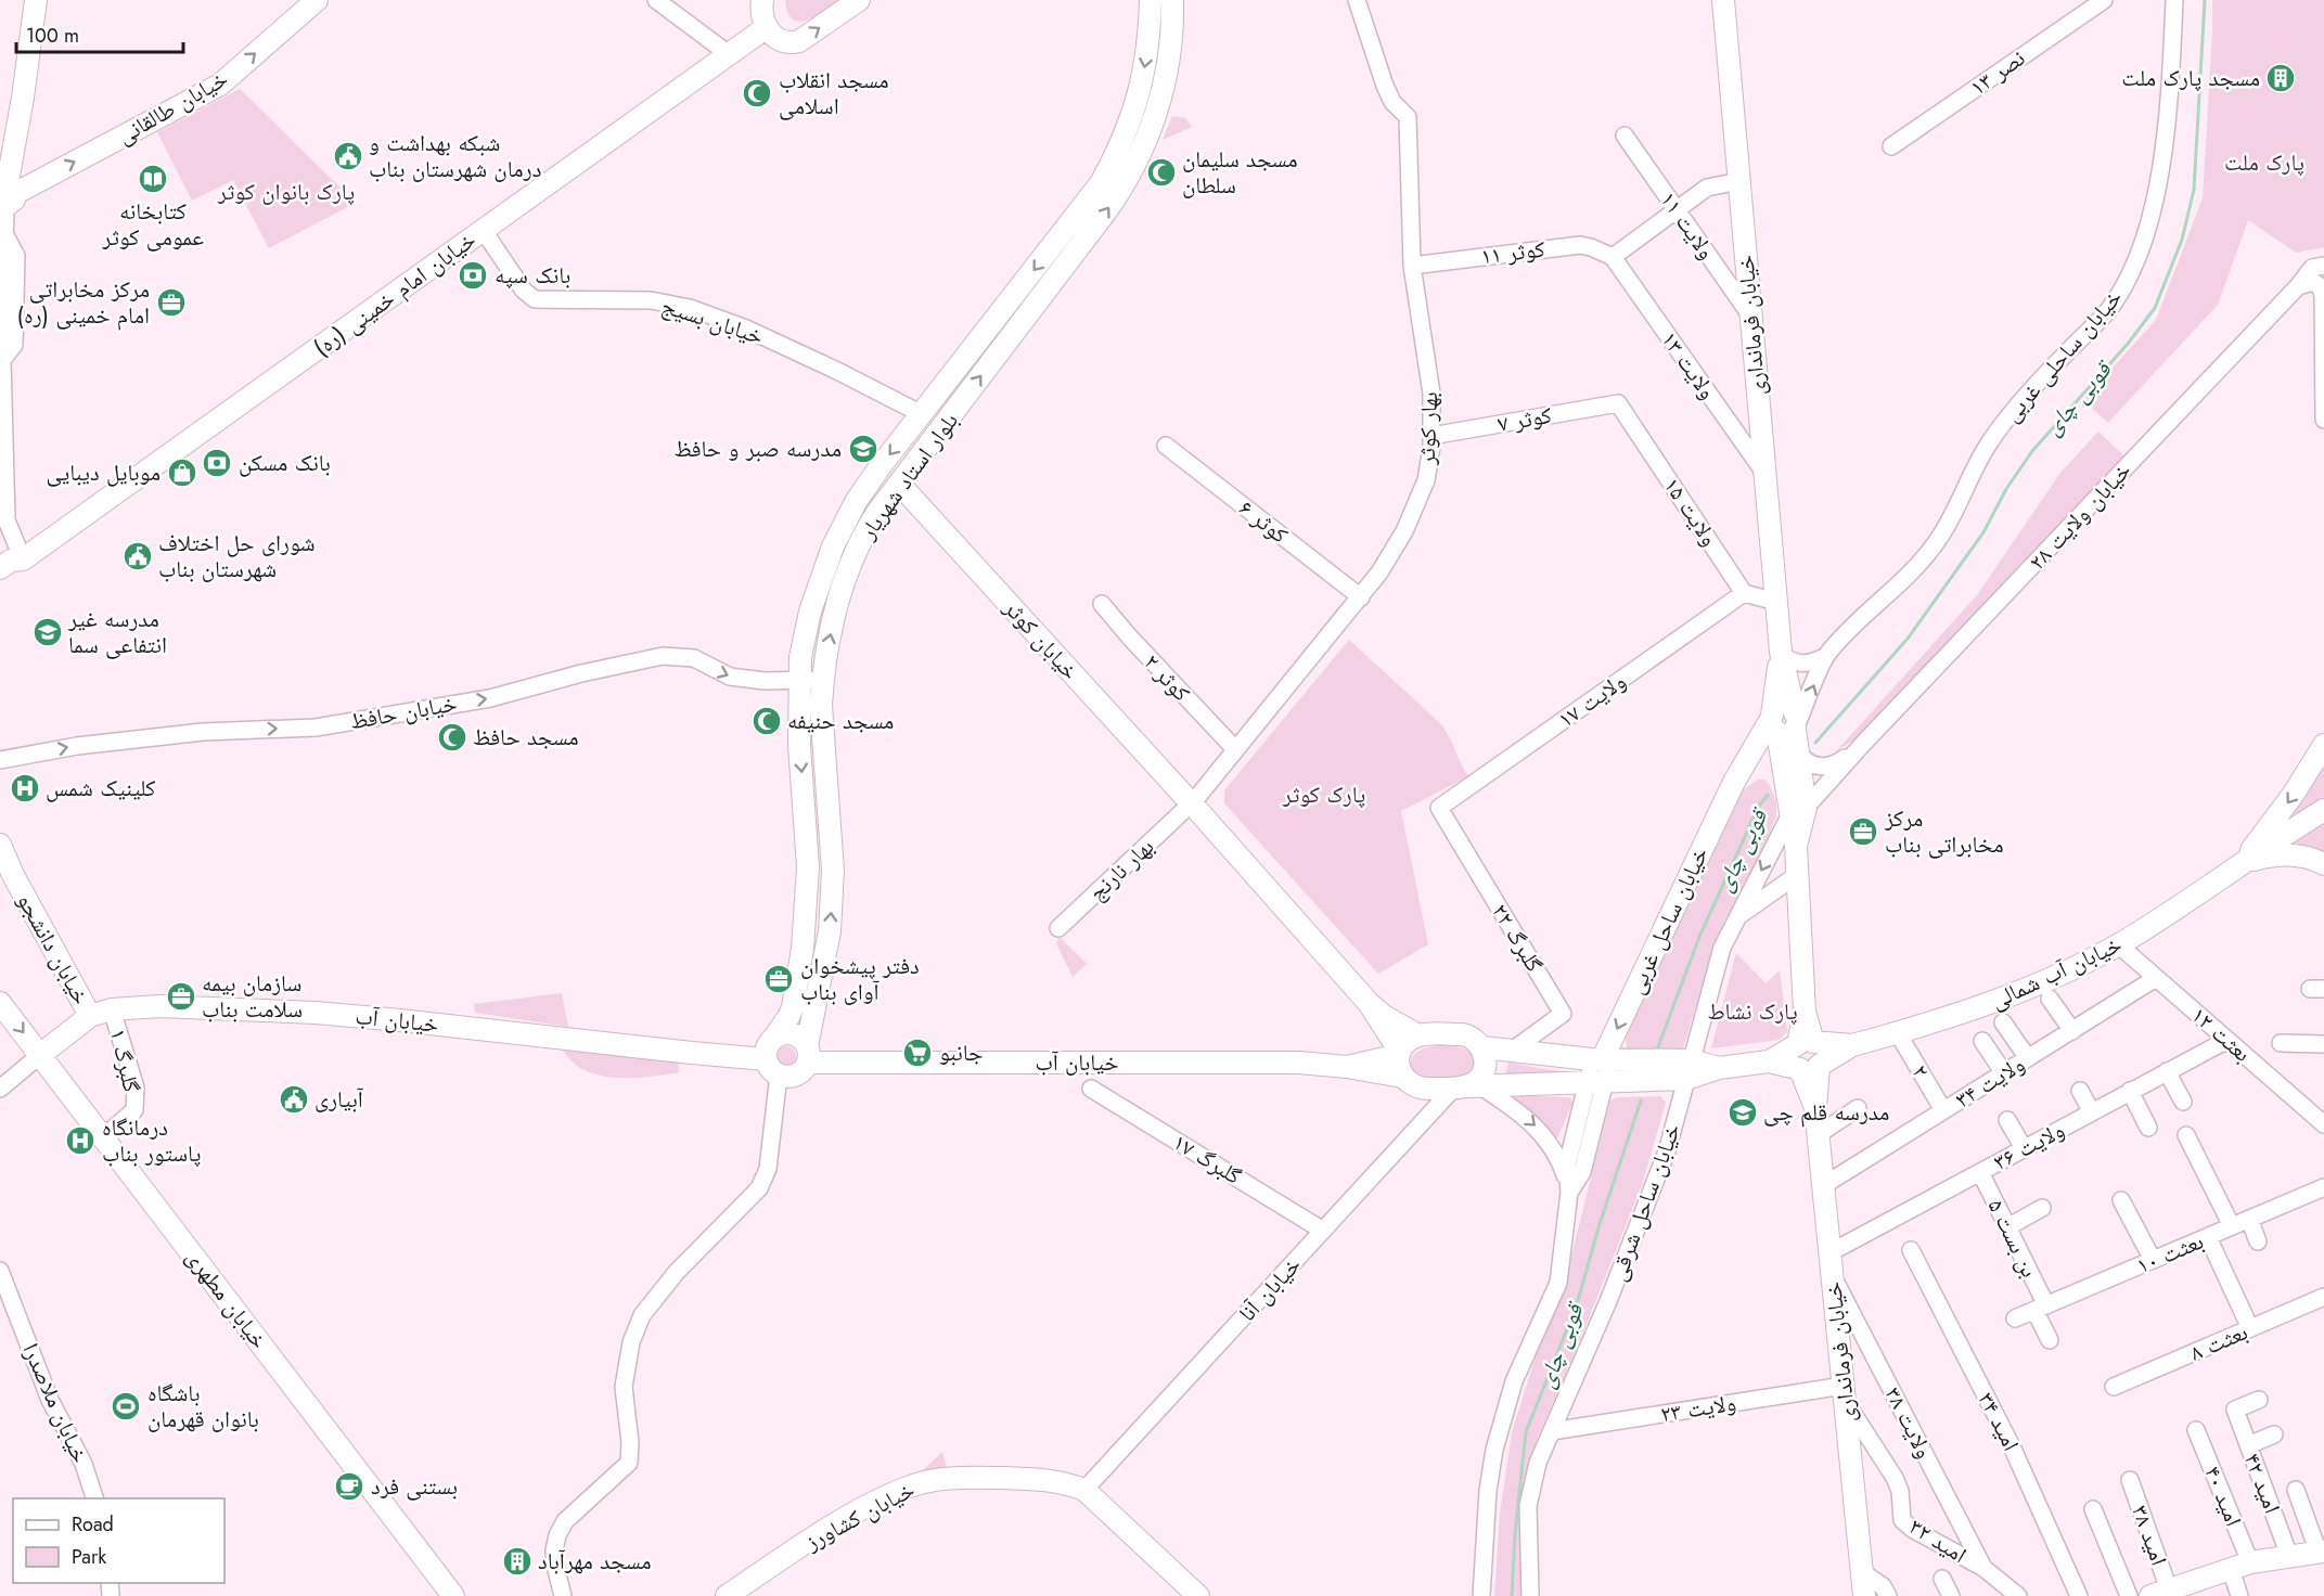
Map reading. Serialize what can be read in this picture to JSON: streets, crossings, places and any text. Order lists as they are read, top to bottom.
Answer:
{
  "streets": {
    "main road": [
      "خیابان طالقانی",
      "خیابان امام خمینی (ره)",
      "خیابان فرمانداری",
      "بلوار استاد شهریار",
      "خیابان کوثر",
      "خیابان ساحل غربی",
      "خیابان دانشجو",
      "خیابان آب شمالی",
      "خیابان آب",
      "خیابان مطهری",
      "خیابان کشاورز"
    ],
    "street": [
      "نصر ۱۳",
      "ولایت ۱۱",
      "کوثر ۱۱",
      "خیابان بسیج",
      "خیابان ساحلی غربی",
      "ولایت ۱۳",
      "کوثر ۷",
      "بهار کوثر",
      "ولایت ۱۵",
      "خیابان ولایت ۲۸",
      "کوثر ۶",
      "کوثر ۲",
      "ولایت ۱۷",
      "خیابان حافظ",
      "بهار نارنج",
      "گلبرگ ۲۲",
      "بعثت ۱۲",
      "گلبرگ ۱",
      "۲",
      "ولایت ۳۴",
      "ولایت ۳۶",
      "گلبرگ ۱۷",
      "خیابان ساحل شرقی",
      "بن بست ۵",
      "بعثت ۱۰",
      "خیابان آنا",
      "بعثت ۸",
      "خیابان ملاصدرا",
      "ولایت ۲۳",
      "امید ۳۴",
      "ولایت ۳۸",
      "امید ۴۲",
      "امید ۴۰",
      "امید ۳۸",
      "امید ۳۲"
    ]
  },
  "crossings": [
    ["ولایت ۱۱", "خیابان فرمانداری"],
    ["کوثر ۱۱", "ولایت ۱۳"],
    ["کوثر ۱۱", "بهار کوثر"],
    ["خیابان امام خمینی (ره)", "خیابان بسیج"],
    ["خیابان بسیج", "بلوار استاد شهریار"],
    ["خیابان فرمانداری", "خیابان ساحلی غربی"],
    ["خیابان فرمانداری", "ولایت ۱۳"],
    ["خیابان فرمانداری", "خیابان ولایت ۲۸"],
    ["خیابان فرمانداری", "خیابان ساحل غربی"],
    ["خیابان فرمانداری", "خیابان آب شمالی"],
    ["خیابان فرمانداری", "ولایت ۳۴"],
    ["خیابان فرمانداری", "ولایت ۳۶"],
    ["خیابان فرمانداری", "خیابان ساحل شرقی"],
    ["خیابان فرمانداری", "ولایت ۲۳"],
    ["خیابان فرمانداری", "ولایت ۳۸"],
    ["خیابان فرمانداری", "امید ۳۲"],
    ["خیابان ساحلی غربی", "خیابان ولایت ۲۸"],
    ["خیابان ساحلی غربی", "خیابان ساحل غربی"],
    ["کوثر ۷", "بهار کوثر"],
    ["کوثر ۷", "ولایت ۱۵"],
    ["بهار کوثر", "کوثر ۶"],
    ["بهار کوثر", "خیابان کوثر"],
    ["بهار کوثر", "کوثر ۲"],
    ["بهار کوثر", "بهار نارنج"],
    ["بلوار استاد شهریار", "خیابان کوثر"],
    ["بلوار استاد شهریار", "خیابان حافظ"],
    ["بلوار استاد شهریار", "خیابان آب"],
    ["ولایت ۱۵", "ولایت ۱۷"],
    ["خیابان ولایت ۲۸", "خیابان ساحل غربی"],
    ["خیابان ولایت ۲۸", "خیابان ساحل شرقی"],
    ["خیابان کوثر", "بهار نارنج"],
    ["خیابان کوثر", "خیابان آب"],
    ["خیابان کوثر", "خیابان آنا"],
    ["ولایت ۱۷", "گلبرگ ۲۲"],
    ["خیابان دانشجو", "خیابان آب"],
    ["خیابان آب شمالی", "بعثت ۱۲"],
    ["خیابان آب شمالی", "۲"],
    ["خیابان آب", "گلبرگ ۱"],
    ["خیابان آب", "خیابان آنا"],
    ["خیابان آب", "خیابان مطهری"],
    ["بعثت ۱۲", "ولایت ۳۴"],
    ["بعثت ۱۲", "ولایت ۳۶"],
    ["گلبرگ ۱", "خیابان مطهری"],
    ["۲", "ولایت ۳۴"],
    ["ولایت ۳۶", "بن بست ۵"],
    ["گلبرگ ۱۷", "خیابان آنا"],
    ["خیابان ساحل شرقی", "ولایت ۲۳"],
    ["بن بست ۵", "بعثت ۱۰"],
    ["خیابان آنا", "خیابان کشاورز"],
    ["ولایت ۲۳", "امید ۳۲"],
    ["ولایت ۳۸", "امید ۳۲"]
  ],
  "one_way": ["خیابان طالقانی", "خیابان حافظ", "خیابان ساحل غربی"],
  "water": ["قوبی چای"],
  "parks": [
    "پارک ملت",
    "پارک بانوان کوثر",
    "پارک کوثر",
    "پارک نشاط"
  ],
  "places": {
    "building": ["مسجد پارک ملت", "مسجد مهرآباد"],
    "mosque": [
      "مسجد انقلاب اسلامی",
      "مسجد سلیمان سلطان",
      "مسجد حنیفه",
      "مسجد حافظ"
    ],
    "public building": ["شبکه بهداشت و درمان شهرستان بناب", "شورای حل اختلاف شهرستان بناب", "آبیاری"],
    "library": ["کتابخانه عمومی کوثر"],
    "bank": ["بانک سپه", "بانک مسکن"],
    "office": [
      "مرکز مخابراتی امام خمینی (ره)",
      "مرکز مخابراتی بناب",
      "دفتر پیشخوان آوای بناب",
      "سازمان بیمه سلامت بناب"
    ],
    "school or university": ["مدرسه صبر و حافظ", "مدرسه غیر انتفاعی سما", "مدرسه قلم چی"],
    "shop": ["موبایل دیبایی"],
    "hospital": ["کلینیک شمس", "درمانگاه پاستور بناب"],
    "supermarket": ["جانبو"],
    "sports": ["باشگاه بانوان قهرمان"],
    "cafe": ["بستنی فرد"]
  },
  "legend": ["Road", "Park"],
  "scale_bar": "100 m"
}
